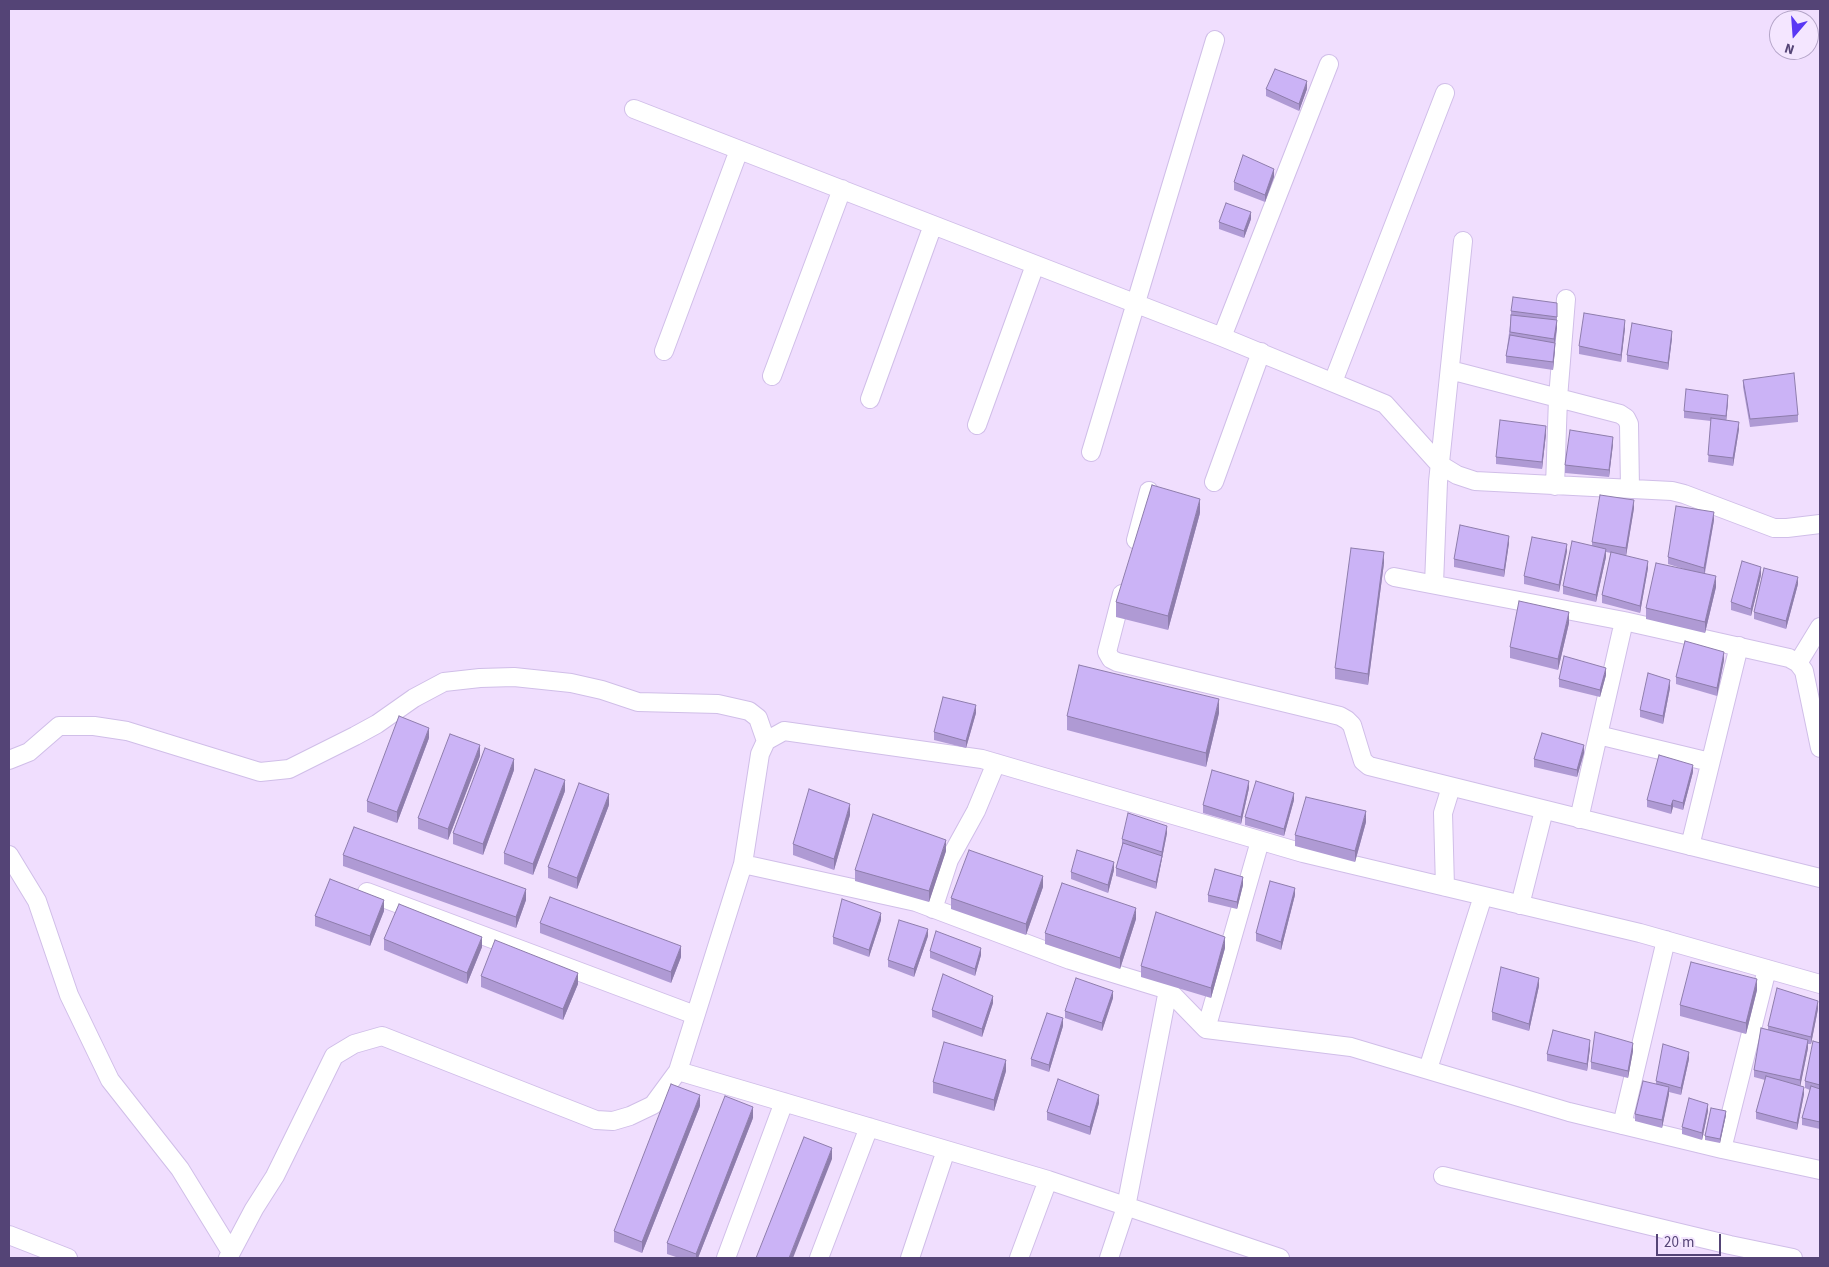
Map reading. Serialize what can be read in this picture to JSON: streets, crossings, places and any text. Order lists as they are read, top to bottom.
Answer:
{
  "scale_bar": "20 m",
  "north": "bottom"
}
